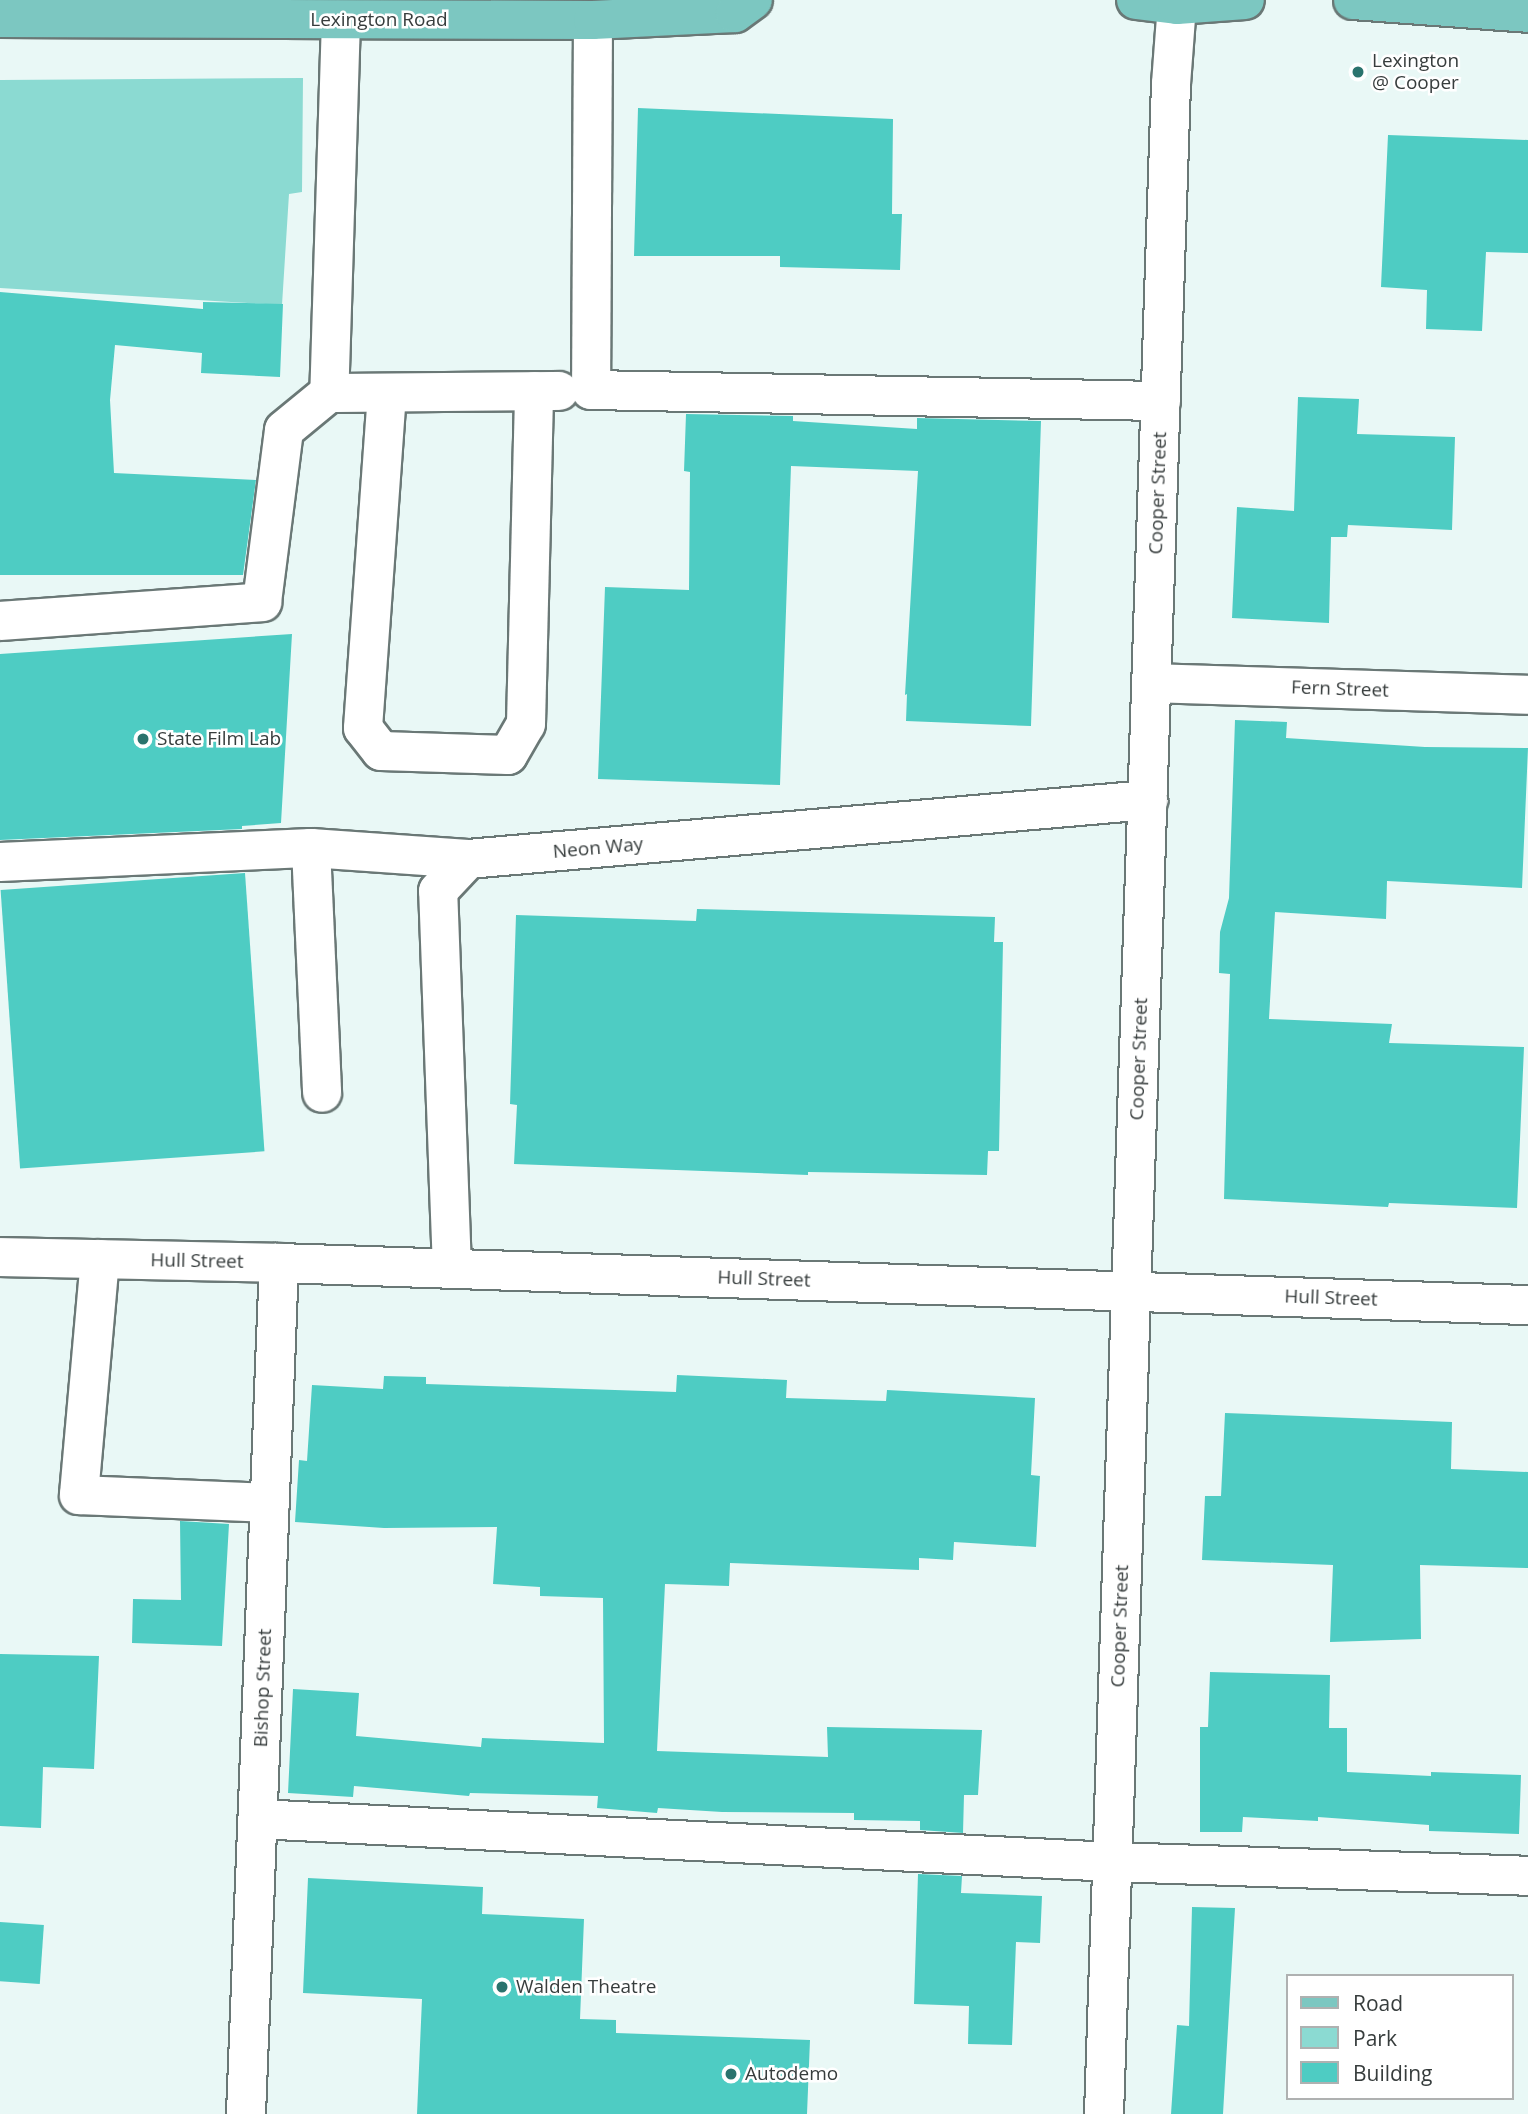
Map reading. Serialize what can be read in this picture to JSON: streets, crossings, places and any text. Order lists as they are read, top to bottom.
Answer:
{
  "streets": {
    "main road": ["Lexington Road"],
    "street": [
      "Cooper Street",
      "Fern Street",
      "Neon Way",
      "Hull Street",
      "Bishop Street"
    ]
  },
  "crossings": [
    ["Cooper Street", "Fern Street"],
    ["Cooper Street", "Neon Way"],
    ["Cooper Street", "Hull Street"],
    ["Hull Street", "Bishop Street"]
  ],
  "places": [
    "Lexington @ Cooper",
    "State Film Lab",
    "Walden Theatre",
    "Autodemo"
  ],
  "legend": ["Road", "Park", "Building"]
}
